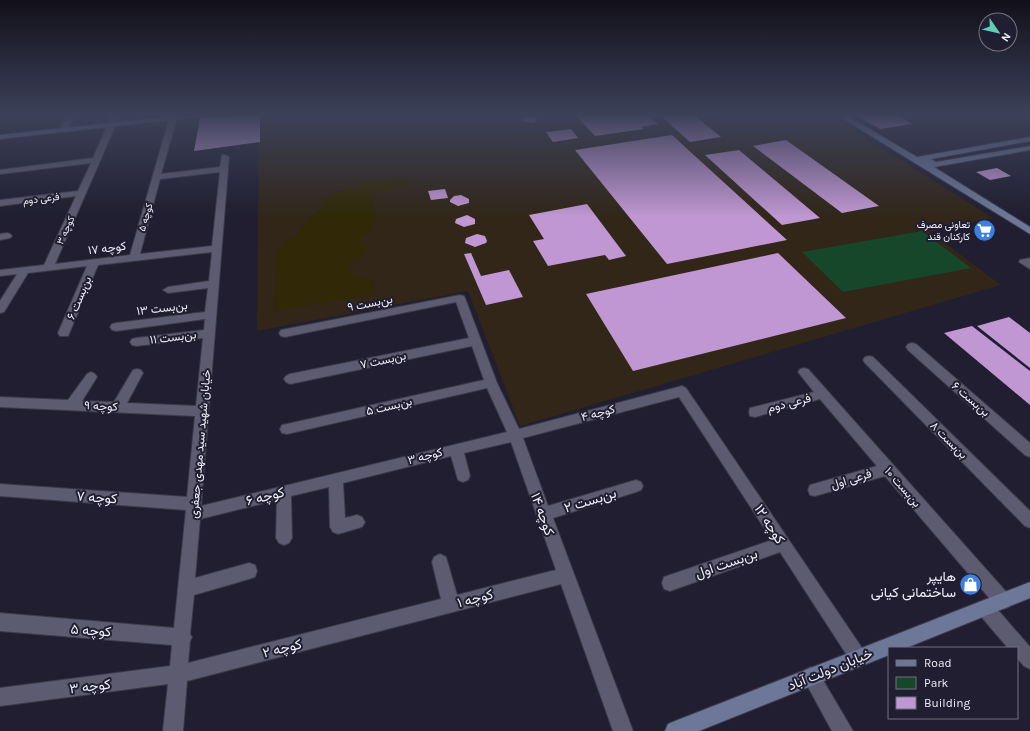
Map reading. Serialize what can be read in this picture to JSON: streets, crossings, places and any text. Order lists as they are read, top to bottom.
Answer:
{
  "streets": {
    "street": [
      "فرعی دوم",
      "کوچه ۵",
      "کوچه ۳",
      "کوچه ۱۷",
      "بن‌بست ۶",
      "بن‌بست ۹",
      "بن‌بست ۱۳",
      "بن‌بست ۱۱",
      "بن‌بست ۷",
      "کوچه ۹",
      "بن‌بست ۵",
      "کوچه ۴",
      "بن‌بست ۸",
      "خیابان شهید سید مهدی جعفری",
      "فرعی اول",
      "بن‌بست ۱۰",
      "کوچه ۶",
      "کوچه ۷",
      "بن‌بست ۲",
      "کوچه ۱۴",
      "کوچه ۱۲",
      "بن‌بست اول",
      "کوچه ۱",
      "کوچه ۲",
      "خیابان دولت آباد"
    ]
  },
  "crossings": [
    ["فرعی دوم", "کوچه ۳"],
    ["فرعی دوم", "بن‌بست ۱۰"],
    ["کوچه ۵", "کوچه ۱۷"],
    ["کوچه ۵", "خیابان شهید سید مهدی جعفری"],
    ["کوچه ۳", "کوچه ۱۷"],
    ["کوچه ۳", "کوچه ۴"],
    ["کوچه ۳", "خیابان شهید سید مهدی جعفری"],
    ["کوچه ۳", "کوچه ۶"],
    ["کوچه ۳", "کوچه ۱۴"],
    ["کوچه ۳", "کوچه ۲"],
    ["کوچه ۱۷", "بن‌بست ۶"],
    ["کوچه ۱۷", "خیابان شهید سید مهدی جعفری"],
    ["بن‌بست ۹", "کوچه ۱۴"],
    ["بن‌بست ۱۳", "خیابان شهید سید مهدی جعفری"],
    ["بن‌بست ۱۱", "خیابان شهید سید مهدی جعفری"],
    ["بن‌بست ۷", "کوچه ۱۴"],
    ["کوچه ۹", "خیابان شهید سید مهدی جعفری"],
    ["بن‌بست ۵", "کوچه ۱۴"],
    ["کوچه ۴", "کوچه ۱۴"],
    ["کوچه ۴", "کوچه ۱۲"],
    ["خیابان شهید سید مهدی جعفری", "کوچه ۶"],
    ["خیابان شهید سید مهدی جعفری", "کوچه ۷"],
    ["خیابان شهید سید مهدی جعفری", "کوچه ۲"],
    ["فرعی اول", "بن‌بست ۱۰"],
    ["بن‌بست ۱۰", "خیابان دولت آباد"],
    ["کوچه ۶", "کوچه ۷"],
    ["بن‌بست ۲", "کوچه ۱۴"],
    ["کوچه ۱۴", "کوچه ۱"],
    ["کوچه ۱۲", "بن‌بست اول"],
    ["کوچه ۱۲", "خیابان دولت آباد"],
    ["کوچه ۱", "کوچه ۲"]
  ],
  "places": {
    "supermarket": ["تعاونی مصرف کارکنان قند"],
    "shop": ["هایپر ساختمانی کیانی"]
  },
  "legend": ["Road", "Park", "Building"],
  "north": "bottom right"
}
